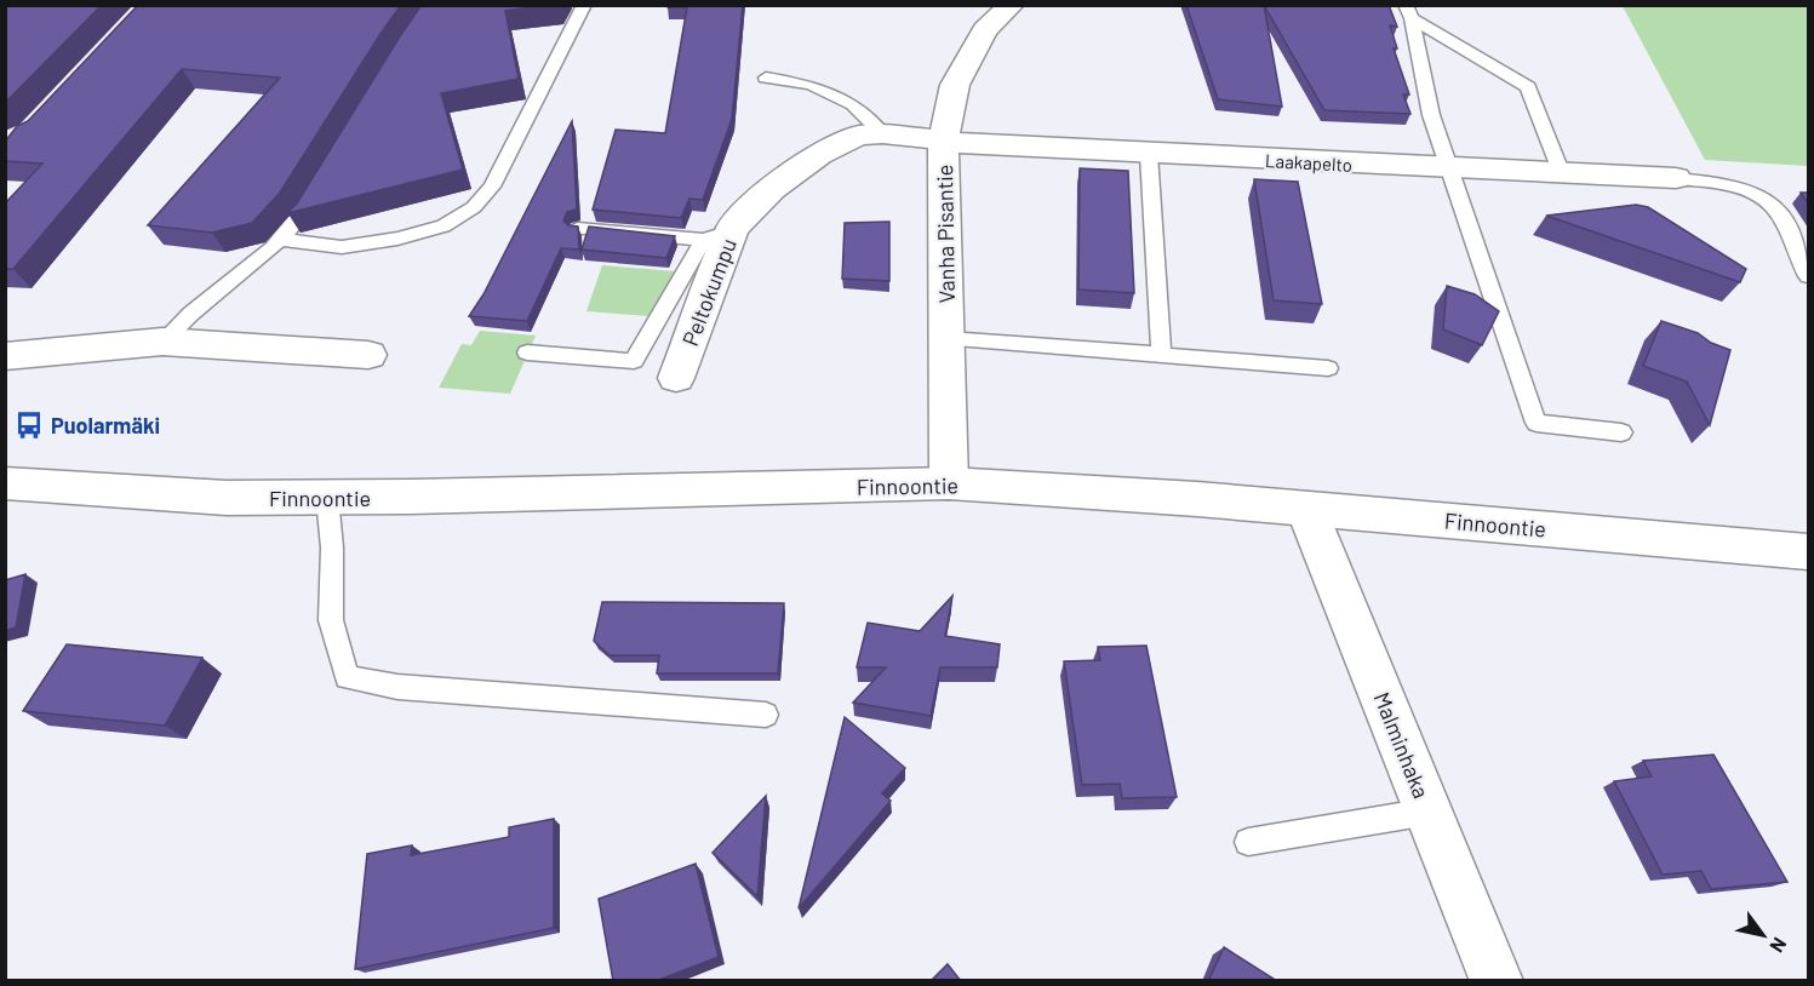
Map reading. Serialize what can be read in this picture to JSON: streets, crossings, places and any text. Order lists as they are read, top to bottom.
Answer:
{
  "streets": {
    "street": [
      "Laakapelto",
      "Vanha Pisantie",
      "Peltokumpu",
      "Finnoontie",
      "Malminhaka"
    ]
  },
  "crossings": [
    ["Laakapelto", "Vanha Pisantie"],
    ["Laakapelto", "Peltokumpu"],
    ["Vanha Pisantie", "Peltokumpu"],
    ["Vanha Pisantie", "Finnoontie"],
    ["Finnoontie", "Malminhaka"]
  ],
  "places": {
    "bus stop": ["Puolarmäki"]
  },
  "north": "bottom right"
}
